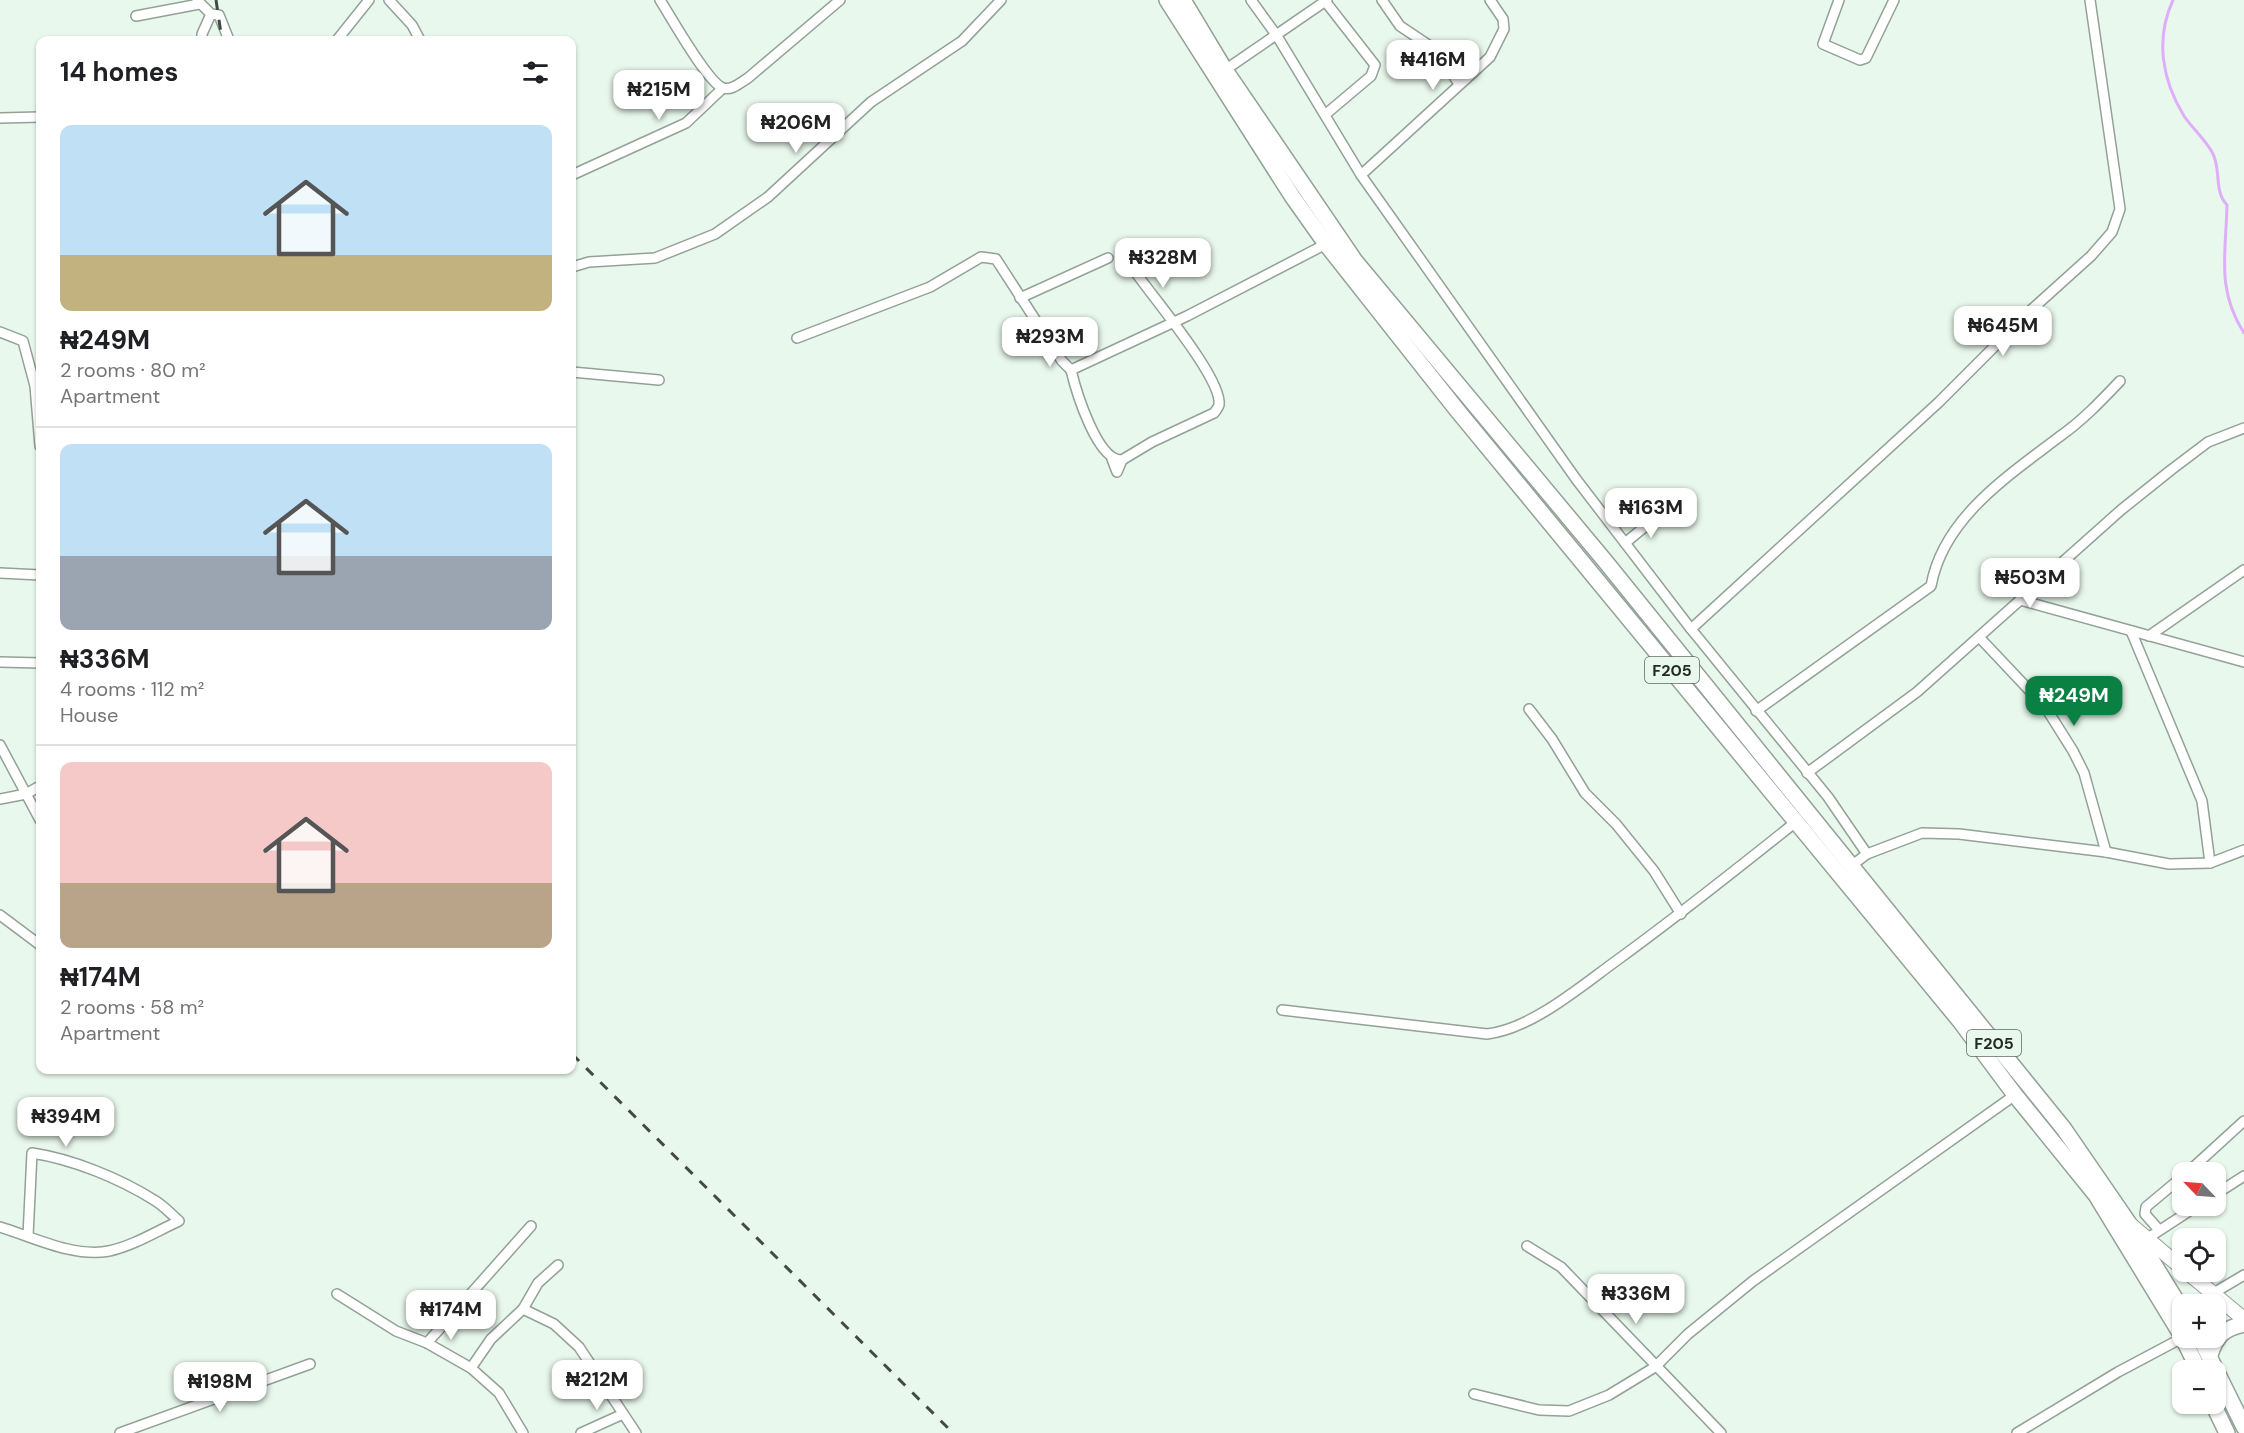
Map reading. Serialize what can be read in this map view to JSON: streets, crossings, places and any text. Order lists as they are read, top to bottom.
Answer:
{
  "streets": {
    "main road": ["F205"]
  },
  "north": "top left",
  "page": {
    "heading": "14 homes",
    "price": [
      "₦416M",
      "₦215M",
      "₦206M",
      "₦328M",
      "₦645M",
      "₦293M",
      "₦163M",
      "₦503M",
      "₦249M",
      "₦394M",
      "₦336M",
      "₦174M",
      "₦212M",
      "₦198M"
    ],
    "list": [
      {
        "name": "₦249M",
        "note": "2 rooms · 80 m² · Apartment"
      },
      {
        "name": "₦336M",
        "note": "4 rooms · 112 m² · House"
      },
      {
        "name": "₦174M",
        "note": "2 rooms · 58 m² · Apartment"
      }
    ],
    "map_buttons": ["+", "−"]
  }
}
